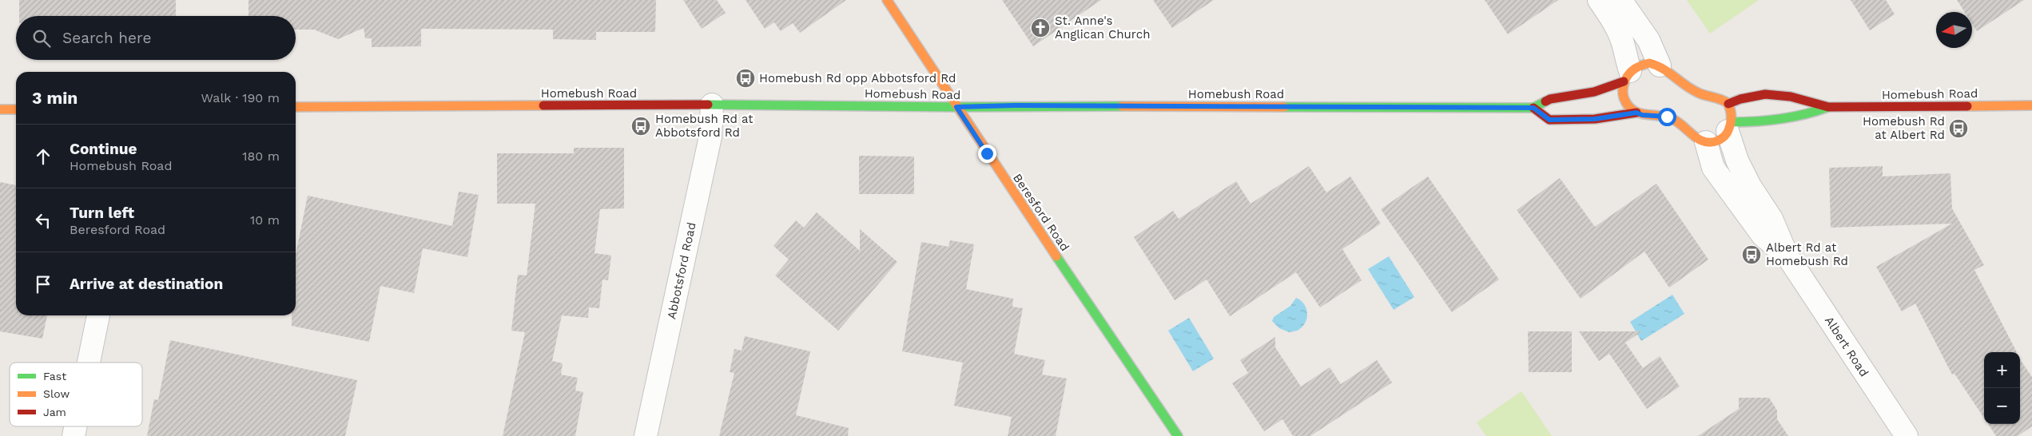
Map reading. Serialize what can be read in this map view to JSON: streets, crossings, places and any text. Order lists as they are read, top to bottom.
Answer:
{
  "streets": {
    "main road": ["Homebush Road", "Beresford Road"],
    "street": ["Abbotsford Road", "Albert Road"]
  },
  "crossings": [
    ["Homebush Road", "Beresford Road"],
    ["Homebush Road", "Abbotsford Road"],
    ["Homebush Road", "Albert Road"]
  ],
  "places": {
    "church": ["St. Anne's Anglican Church"],
    "bus stop": [
      "Homebush Rd opp Abbotsford Rd",
      "Homebush Rd at Abbotsford Rd",
      "Homebush Rd at Albert Rd",
      "Albert Rd at Homebush Rd"
    ]
  },
  "legend": ["Fast", "Slow", "Jam"],
  "north": "left",
  "page": {
    "search": "Search here",
    "heading": ["3 min", "Walk · 190 m"],
    "list": [
      ["Continue", "Homebush Road", "180 m"],
      ["Turn left", "Beresford Road", "10 m"],
      "Arrive at destination"
    ],
    "map_buttons": ["+", "−"]
  }
}
